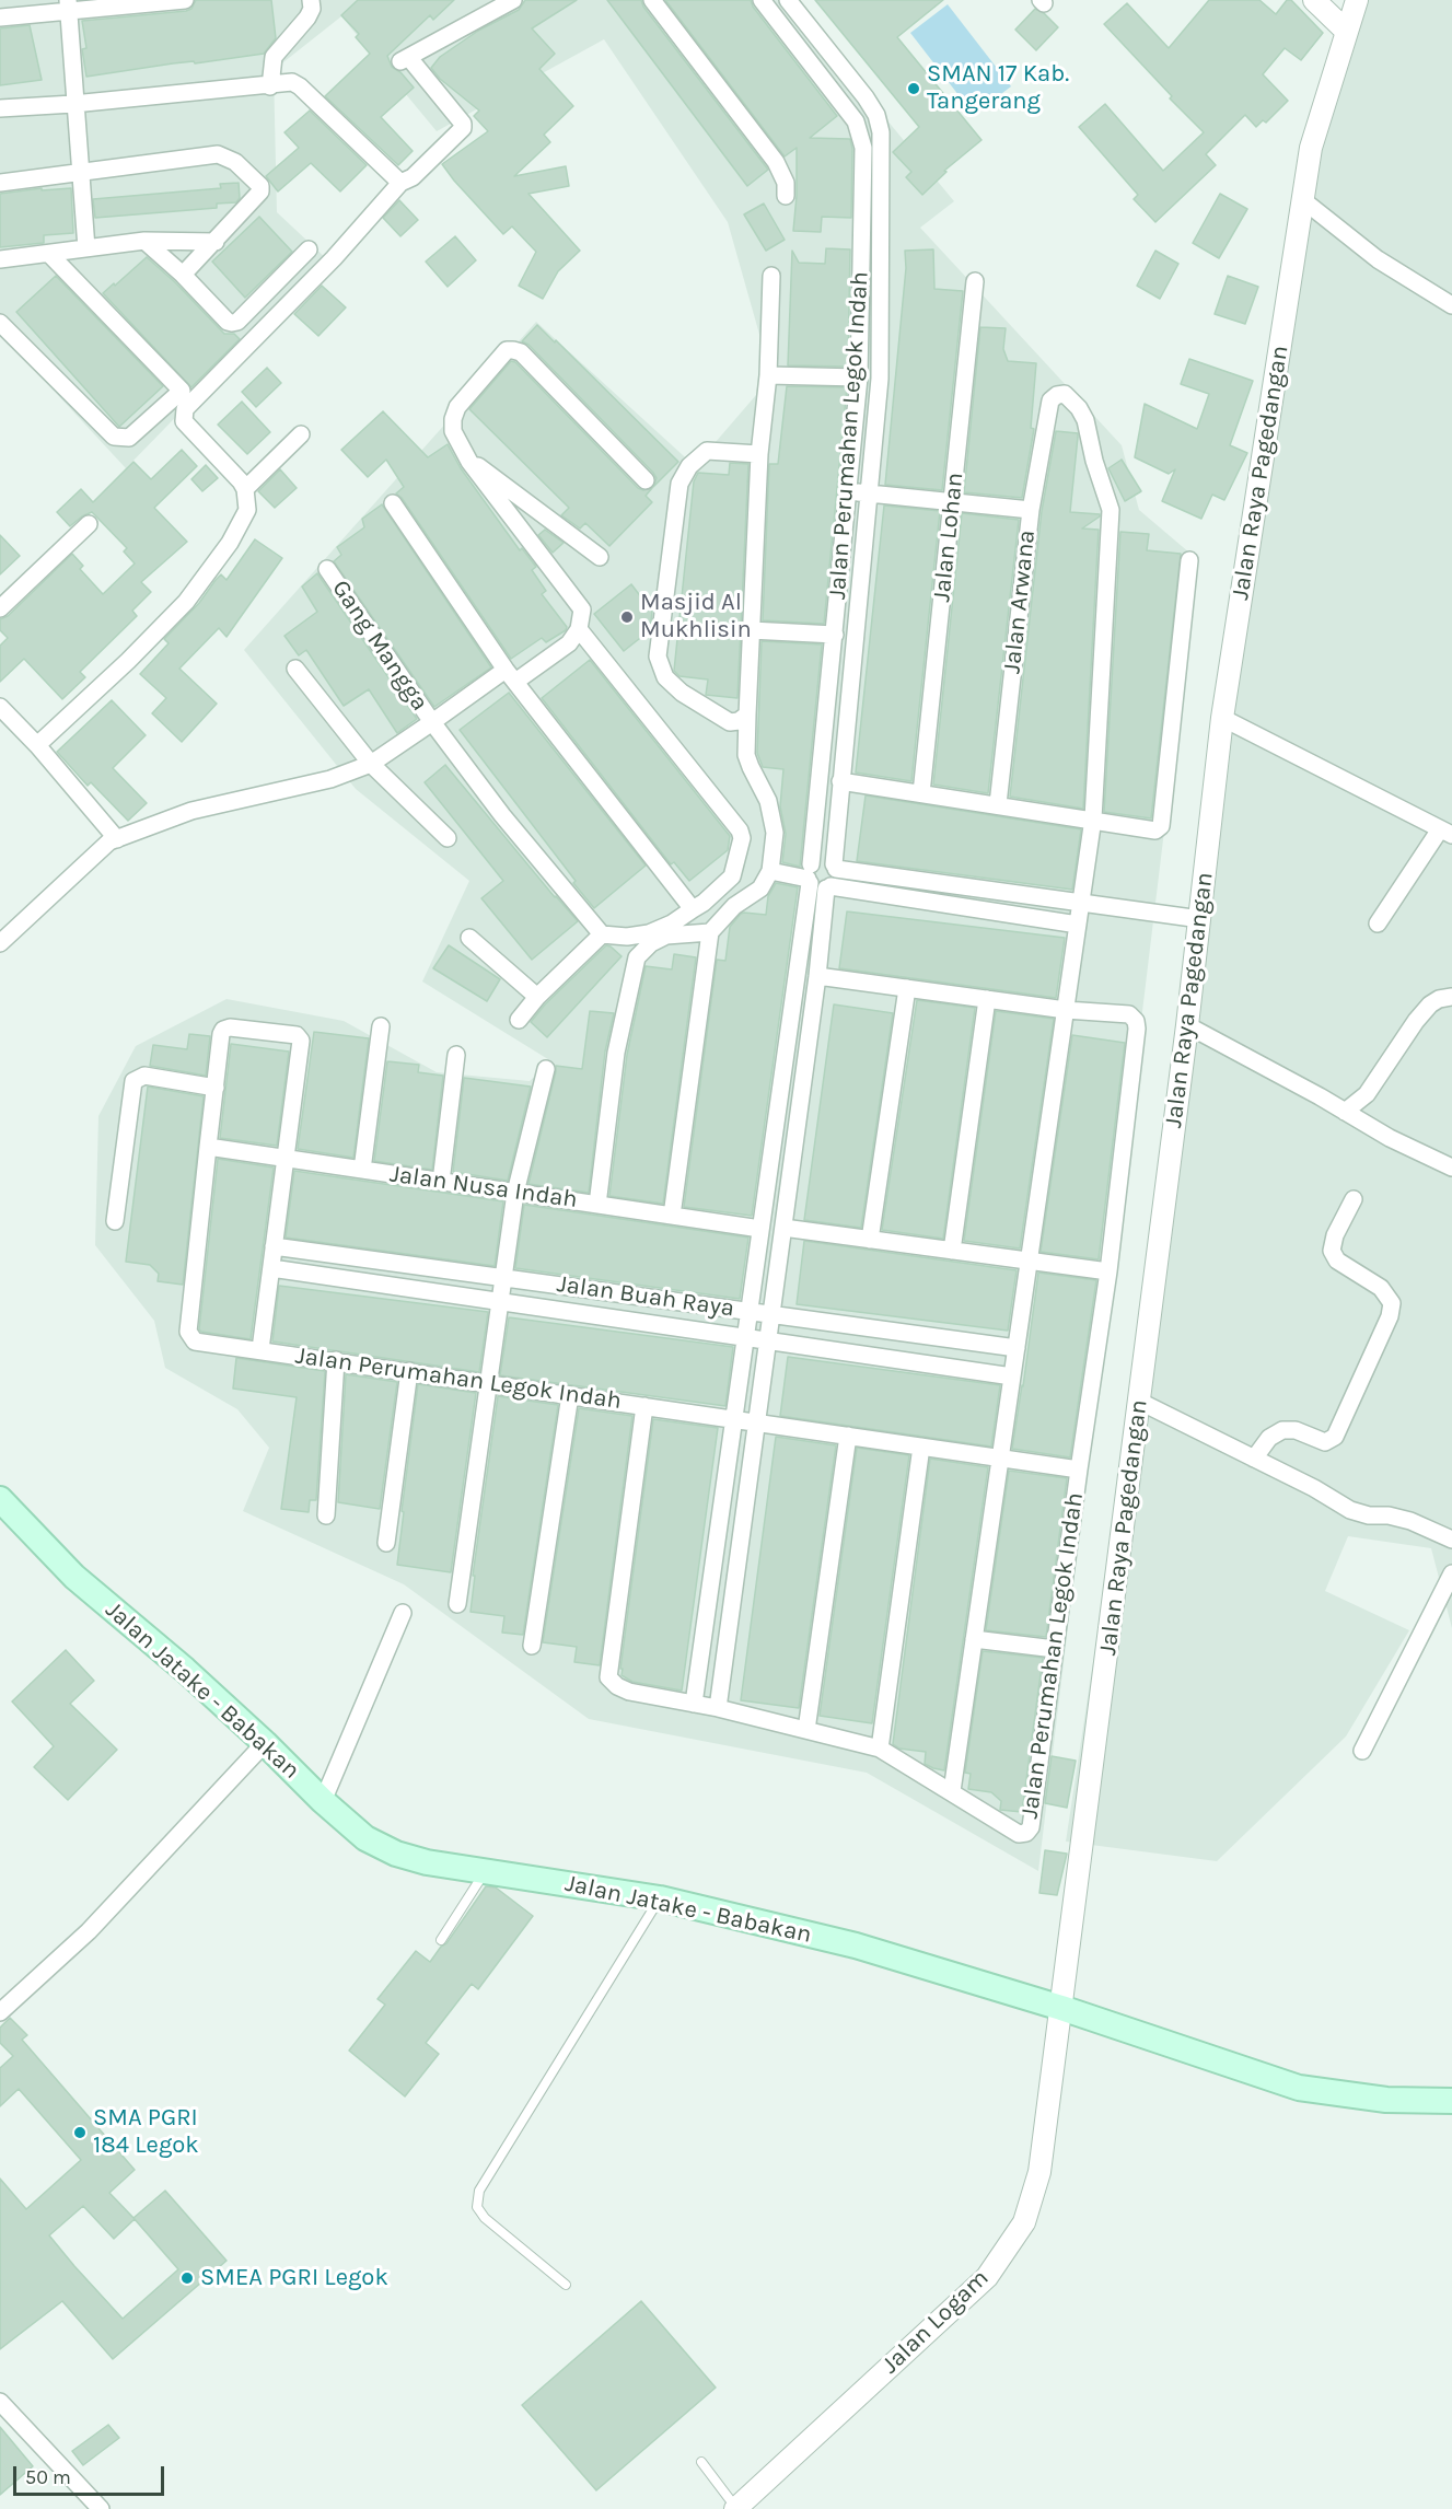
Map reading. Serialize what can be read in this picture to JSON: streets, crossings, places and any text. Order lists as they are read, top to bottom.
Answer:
{
  "streets": {
    "main road": ["Jalan Jatake - Babakan"],
    "street": [
      "Jalan Perumahan Legok Indah",
      "Jalan Raya Pagedangan",
      "Jalan Lohan",
      "Jalan Arwana",
      "Gang Mangga",
      "Jalan Nusa Indah",
      "Jalan Buah Raya",
      "Jalan Logam"
    ]
  },
  "crossings": [
    ["Jalan Perumahan Legok Indah", "Jalan Nusa Indah"],
    ["Jalan Perumahan Legok Indah", "Jalan Buah Raya"],
    ["Jalan Raya Pagedangan", "Jalan Jatake - Babakan"],
    ["Jalan Raya Pagedangan", "Jalan Logam"],
    ["Jalan Jatake - Babakan", "Jalan Logam"]
  ],
  "places": [
    "SMAN 17 Kab. Tangerang",
    "Masjid Al Mukhlisin",
    "SMA PGRI 184 Legok",
    "SMEA PGRI Legok"
  ],
  "scale_bar": "50 m"
}
